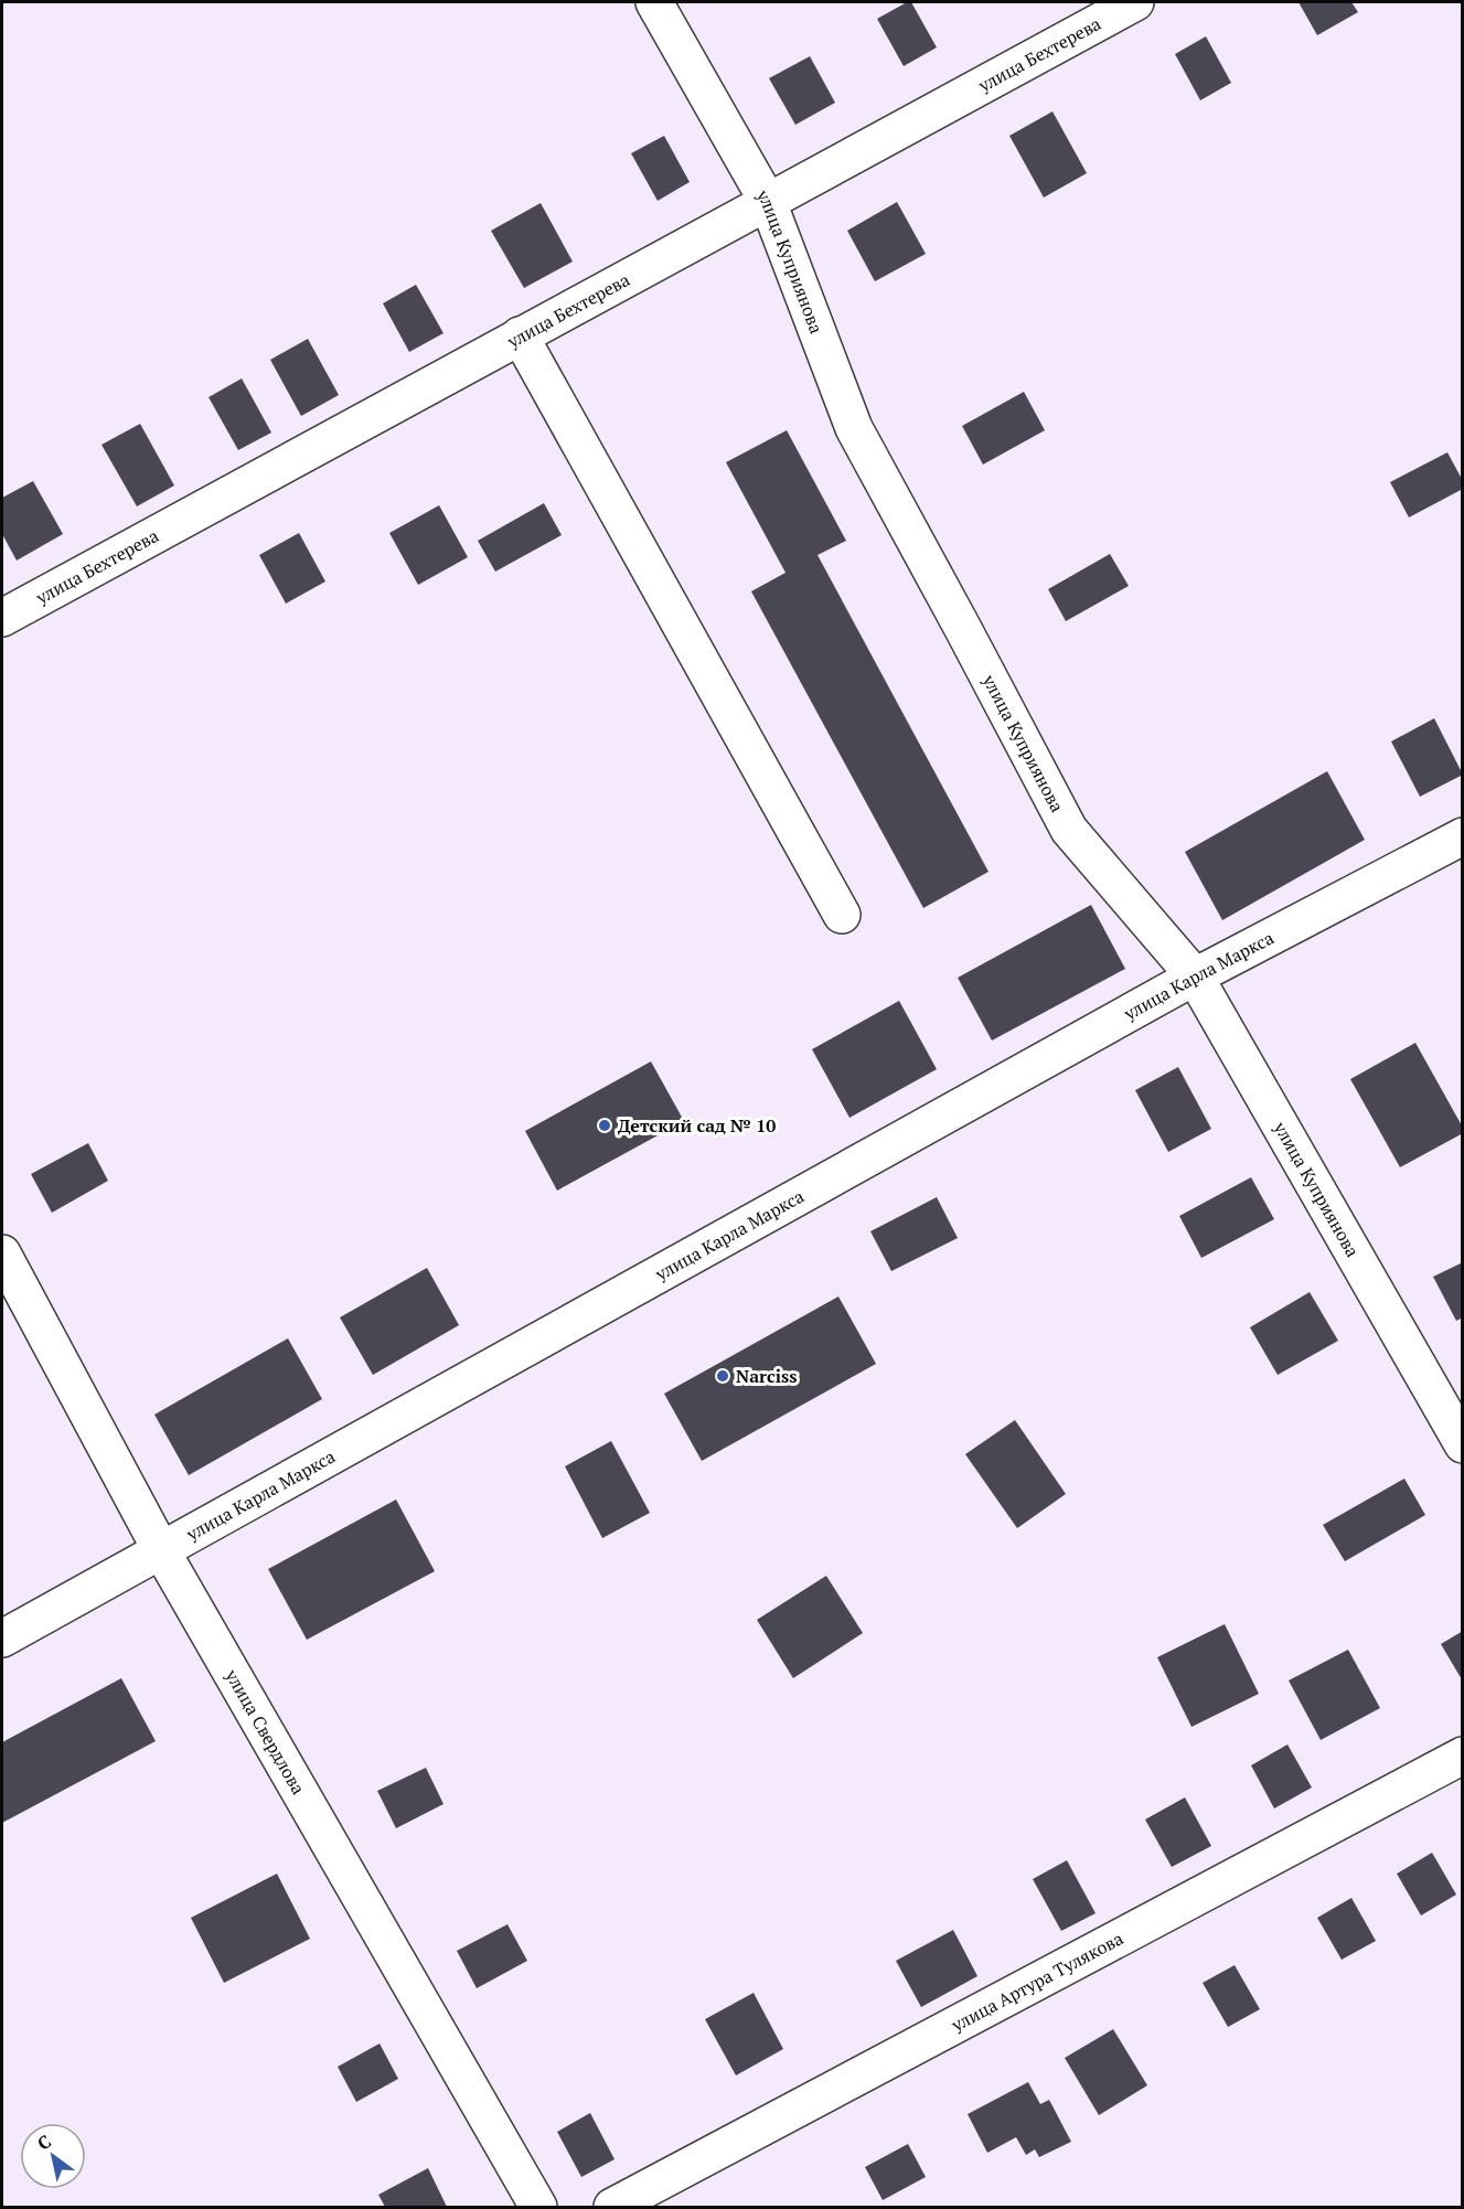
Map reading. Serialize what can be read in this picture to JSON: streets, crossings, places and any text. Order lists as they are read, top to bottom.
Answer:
{
  "streets": {
    "street": [
      "улица Бехтерева",
      "улица Куприянова",
      "улица Карла Маркса",
      "улица Свердлова",
      "улица Артура Тулякова"
    ]
  },
  "crossings": [
    ["улица Бехтерева", "улица Куприянова"],
    ["улица Куприянова", "улица Карла Маркса"],
    ["улица Карла Маркса", "улица Свердлова"]
  ],
  "places": ["Детский сад № 10", "Narciss"],
  "north": "top left"
}
